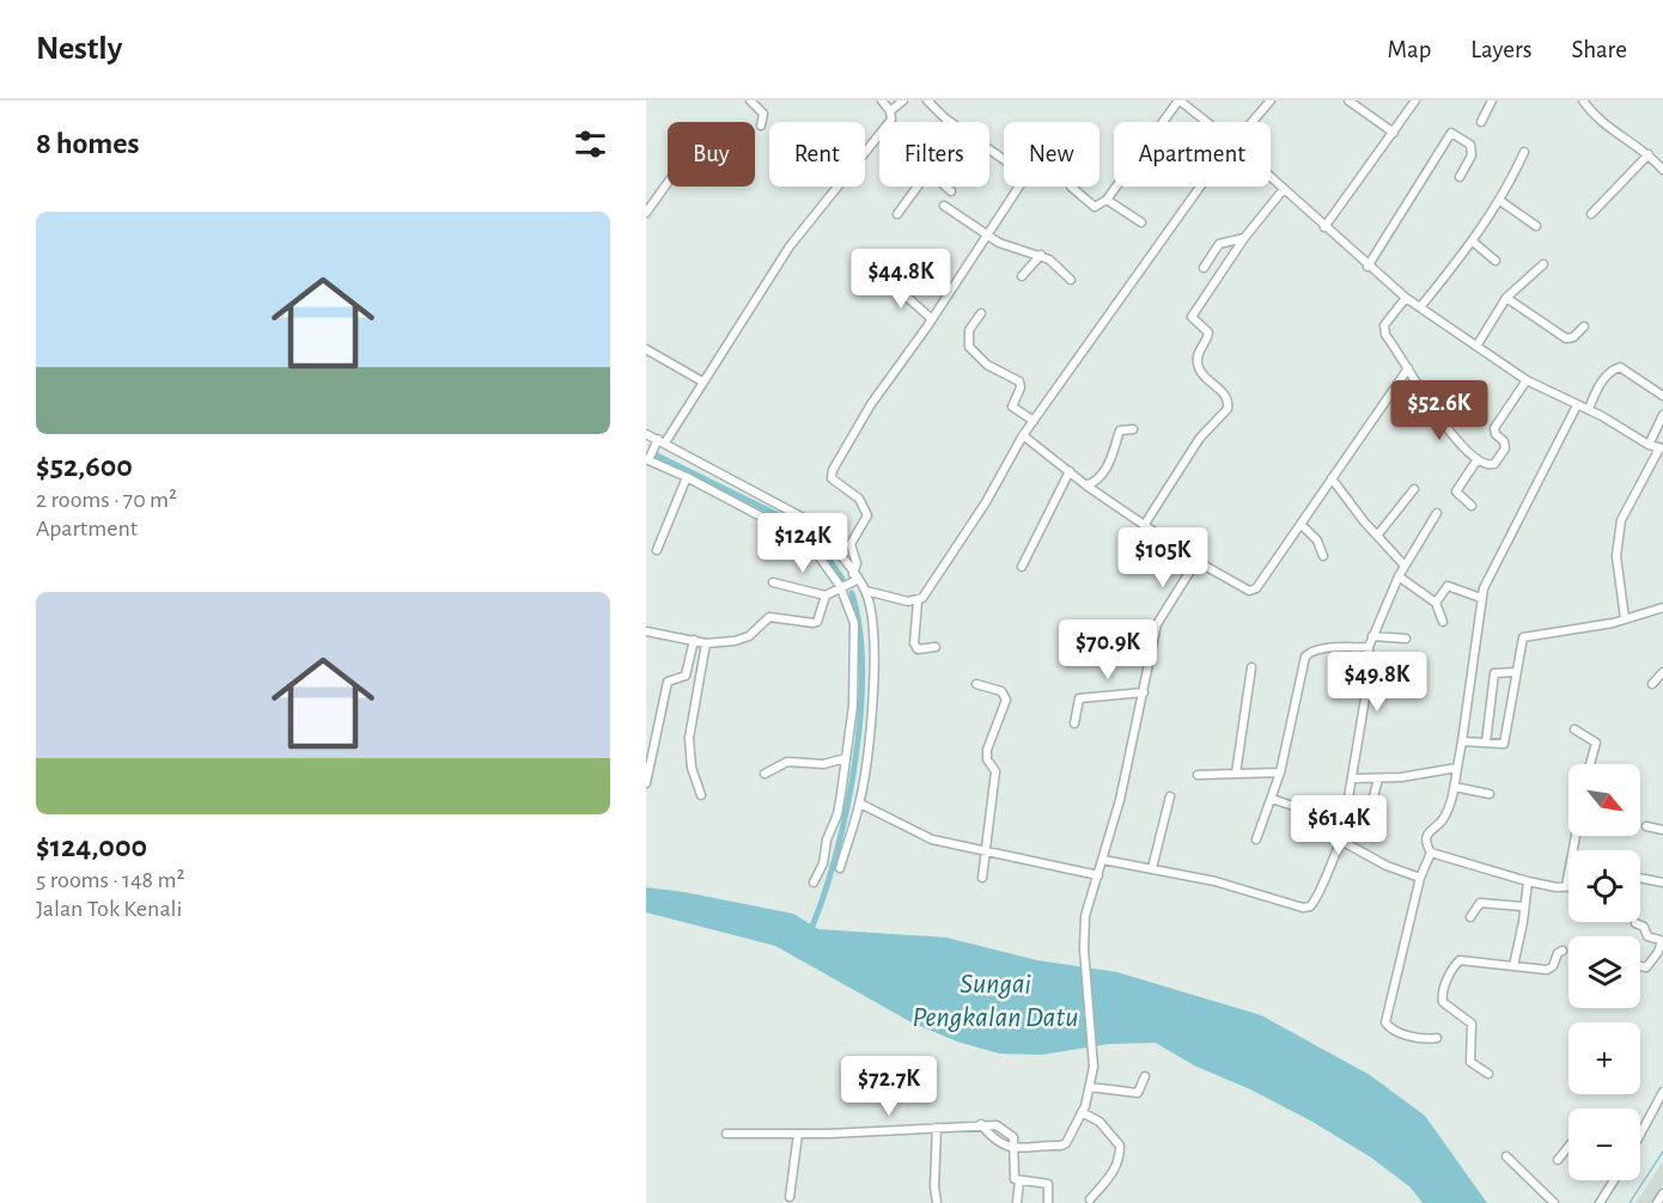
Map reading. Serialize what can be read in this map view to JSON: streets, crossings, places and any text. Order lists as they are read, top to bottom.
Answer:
{
  "water": ["Sungai Pengkalan Datu"],
  "north": "bottom right",
  "page": {
    "header": "Nestly",
    "nav": ["Map", "Layers", "Share"],
    "heading": "8 homes",
    "chip": [
      "Buy",
      "Rent",
      "Filters",
      "New",
      "Apartment"
    ],
    "list": [
      {
        "name": "$52,600",
        "note": "2 rooms · 70 m² · Apartment"
      },
      {
        "name": "$124,000",
        "note": "5 rooms · 148 m² · Jalan Tok Kenali"
      }
    ],
    "price": [
      "$44.8K",
      "$52.6K",
      "$124K",
      "$105K",
      "$70.9K",
      "$49.8K",
      "$61.4K",
      "$72.7K"
    ],
    "map_buttons": ["+", "−"]
  }
}
